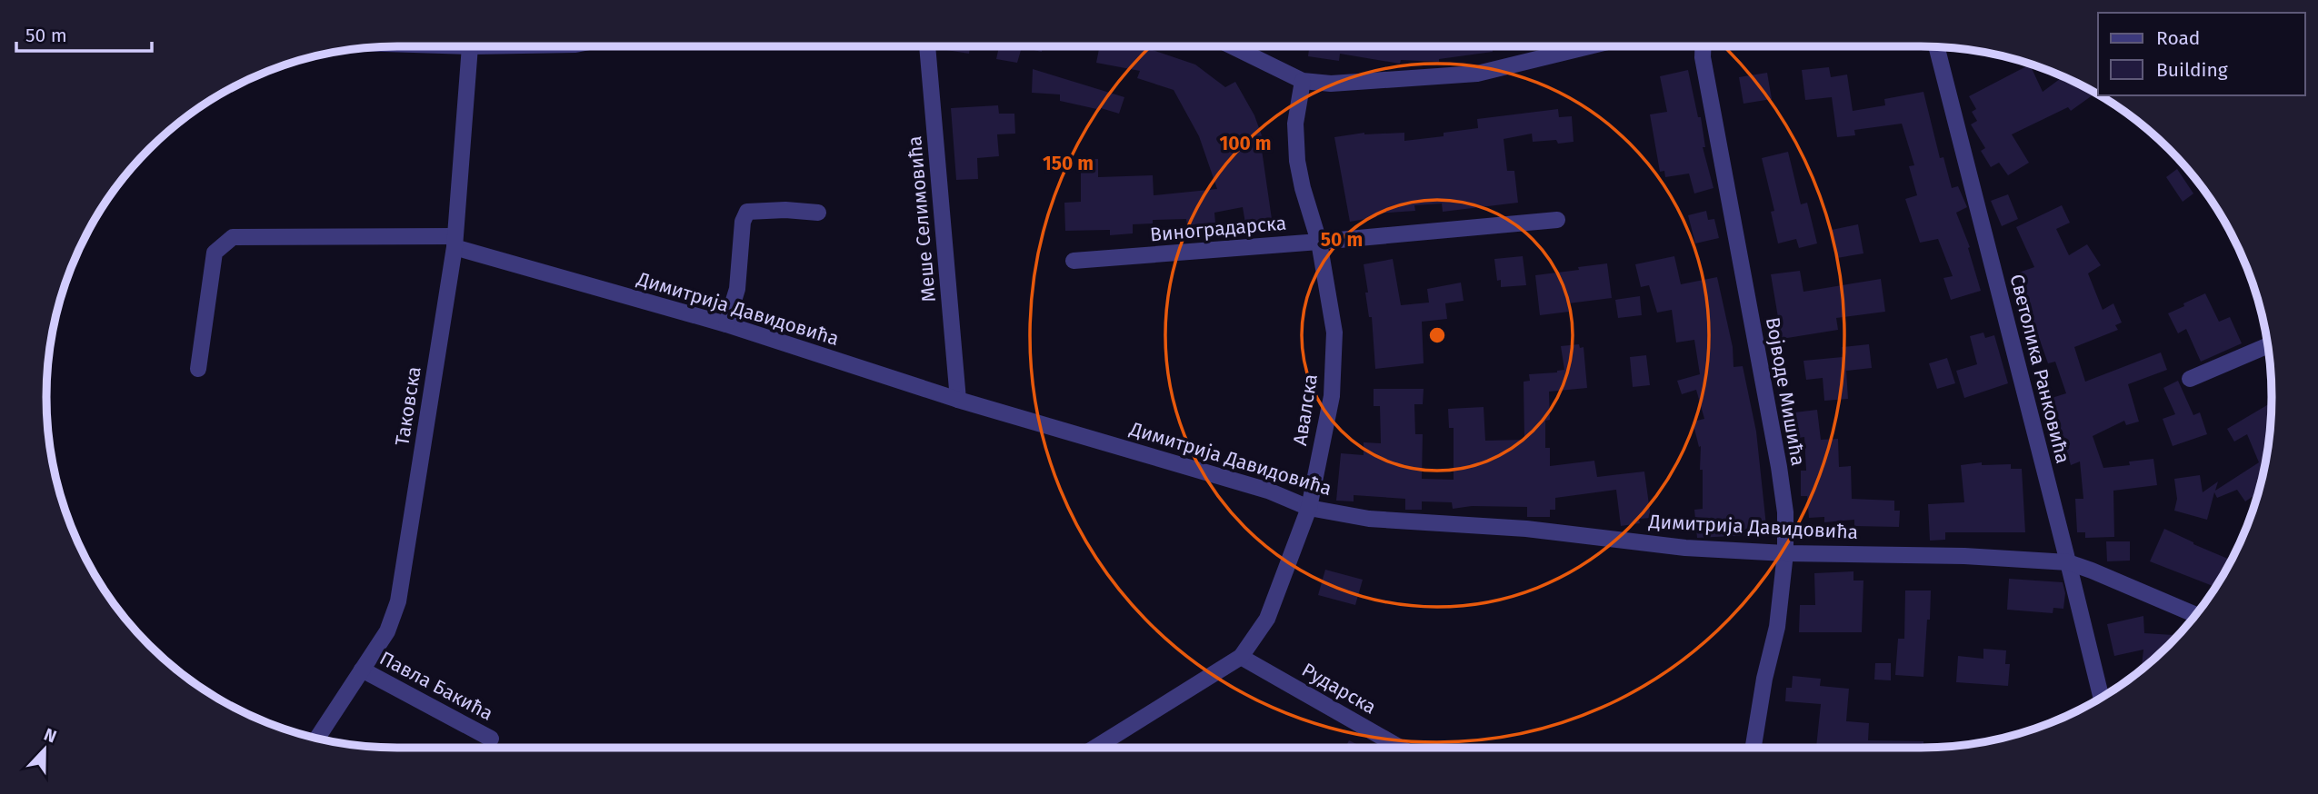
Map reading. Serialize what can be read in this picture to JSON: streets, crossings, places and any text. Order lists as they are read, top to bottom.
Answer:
{
  "streets": {
    "street": [
      "Меше Селимовића",
      "Виноградарска",
      "Димитрија Давидовића",
      "Светолика Ранковића",
      "Војводе Мишића",
      "Таковска",
      "Авалска",
      "Павла Бакића",
      "Рударска"
    ]
  },
  "crossings": [
    ["Меше Селимовића", "Димитрија Давидовића"],
    ["Виноградарска", "Авалска"],
    ["Димитрија Давидовића", "Светолика Ранковића"],
    ["Димитрија Давидовића", "Војводе Мишића"],
    ["Димитрија Давидовића", "Таковска"],
    ["Димитрија Давидовића", "Авалска"],
    ["Таковска", "Павла Бакића"],
    ["Авалска", "Рударска"]
  ],
  "legend": ["Road", "Building"],
  "scale_bar": "50 m",
  "north": "top",
  "rings": ["100 m", "150 m", "50 m"]
}
